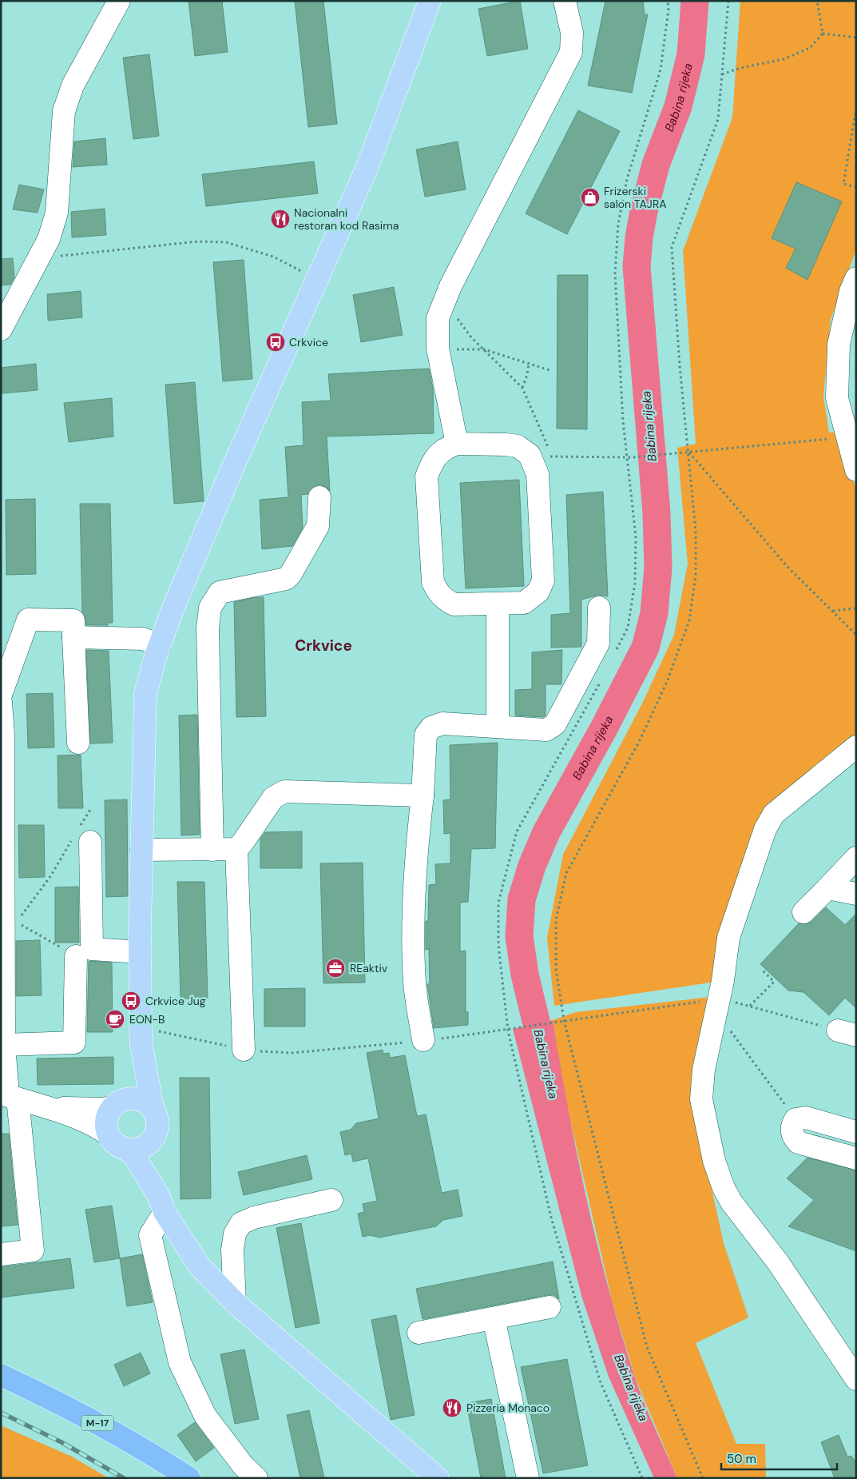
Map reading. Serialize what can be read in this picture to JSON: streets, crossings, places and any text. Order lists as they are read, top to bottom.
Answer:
{
  "streets": {
    "highway": ["M-17"]
  },
  "districts": ["Crkvice"],
  "water": ["Babina rijeka"],
  "places": {
    "shop": ["Frizerski salon TAJRA"],
    "restaurant": ["Nacionalni restoran kod Rasima", "Pizzeria Monaco"],
    "bus stop": ["Crkvice", "Crkvice Jug"],
    "office": ["REaktiv"],
    "cafe": ["EON-B"]
  },
  "scale_bar": "50 m"
}
